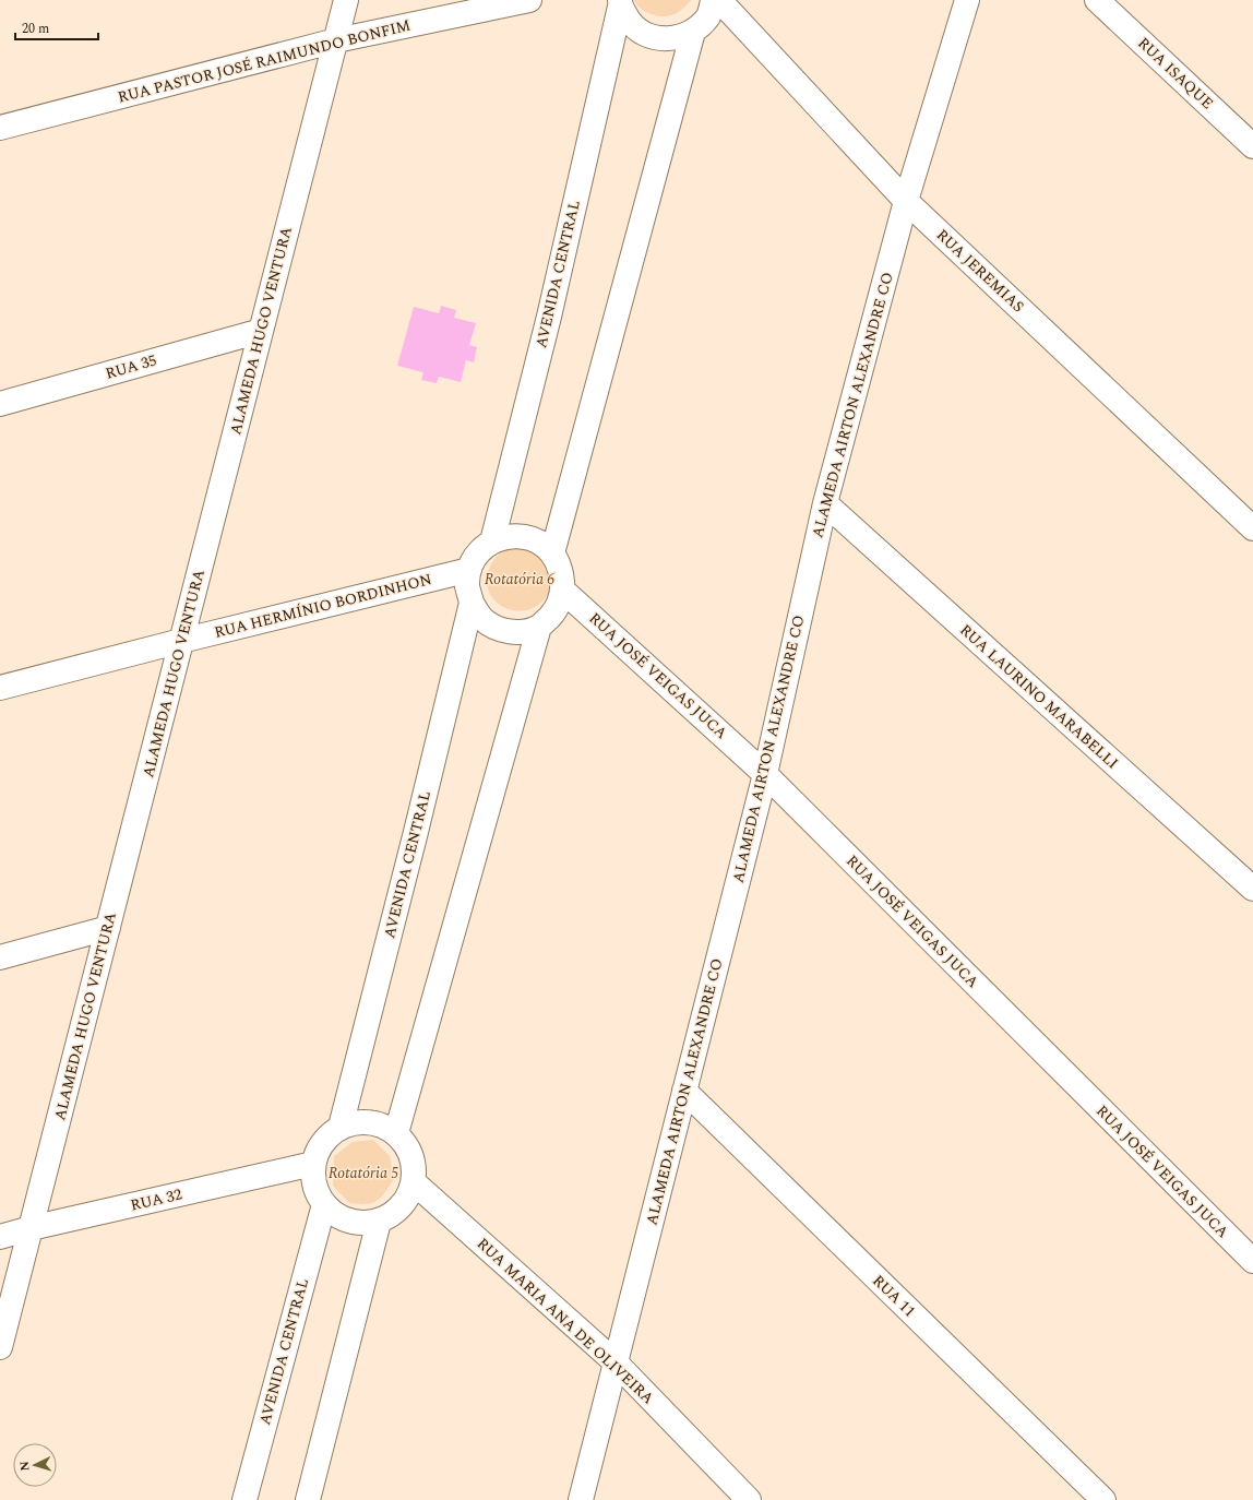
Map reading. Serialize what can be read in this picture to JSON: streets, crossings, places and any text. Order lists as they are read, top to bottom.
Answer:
{
  "streets": {
    "street": [
      "RUA PASTOR JOSÉ RAIMUNDO BONFIM",
      "RUA ISAQUE",
      "RUA JEREMIAS",
      "AVENIDA CENTRAL",
      "ALAMEDA HUGO VENTURA",
      "RUA 35",
      "ALAMEDA AIRTON ALEXANDRE CO",
      "RUA HERMÍNIO BORDINHON",
      "RUA JOSÉ VEIGAS JUCA",
      "RUA LAURINO MARABELLI",
      "RUA 32",
      "RUA 11",
      "RUA MARIA ANA DE OLIVEIRA"
    ]
  },
  "crossings": [
    ["RUA PASTOR JOSÉ RAIMUNDO BONFIM", "ALAMEDA HUGO VENTURA"],
    ["RUA JEREMIAS", "ALAMEDA AIRTON ALEXANDRE CO"],
    ["AVENIDA CENTRAL", "RUA HERMÍNIO BORDINHON"],
    ["AVENIDA CENTRAL", "RUA JOSÉ VEIGAS JUCA"],
    ["AVENIDA CENTRAL", "RUA 32"],
    ["AVENIDA CENTRAL", "RUA MARIA ANA DE OLIVEIRA"],
    ["ALAMEDA HUGO VENTURA", "RUA 35"],
    ["ALAMEDA HUGO VENTURA", "RUA HERMÍNIO BORDINHON"],
    ["ALAMEDA HUGO VENTURA", "RUA 32"],
    ["ALAMEDA AIRTON ALEXANDRE CO", "RUA JOSÉ VEIGAS JUCA"],
    ["ALAMEDA AIRTON ALEXANDRE CO", "RUA LAURINO MARABELLI"],
    ["ALAMEDA AIRTON ALEXANDRE CO", "RUA 11"],
    ["ALAMEDA AIRTON ALEXANDRE CO", "RUA MARIA ANA DE OLIVEIRA"],
    ["RUA HERMÍNIO BORDINHON", "RUA JOSÉ VEIGAS JUCA"],
    ["RUA 32", "RUA MARIA ANA DE OLIVEIRA"]
  ],
  "parks": ["Rotatória 6", "Rotatória 5"],
  "scale_bar": "20 m",
  "north": "left"
}
